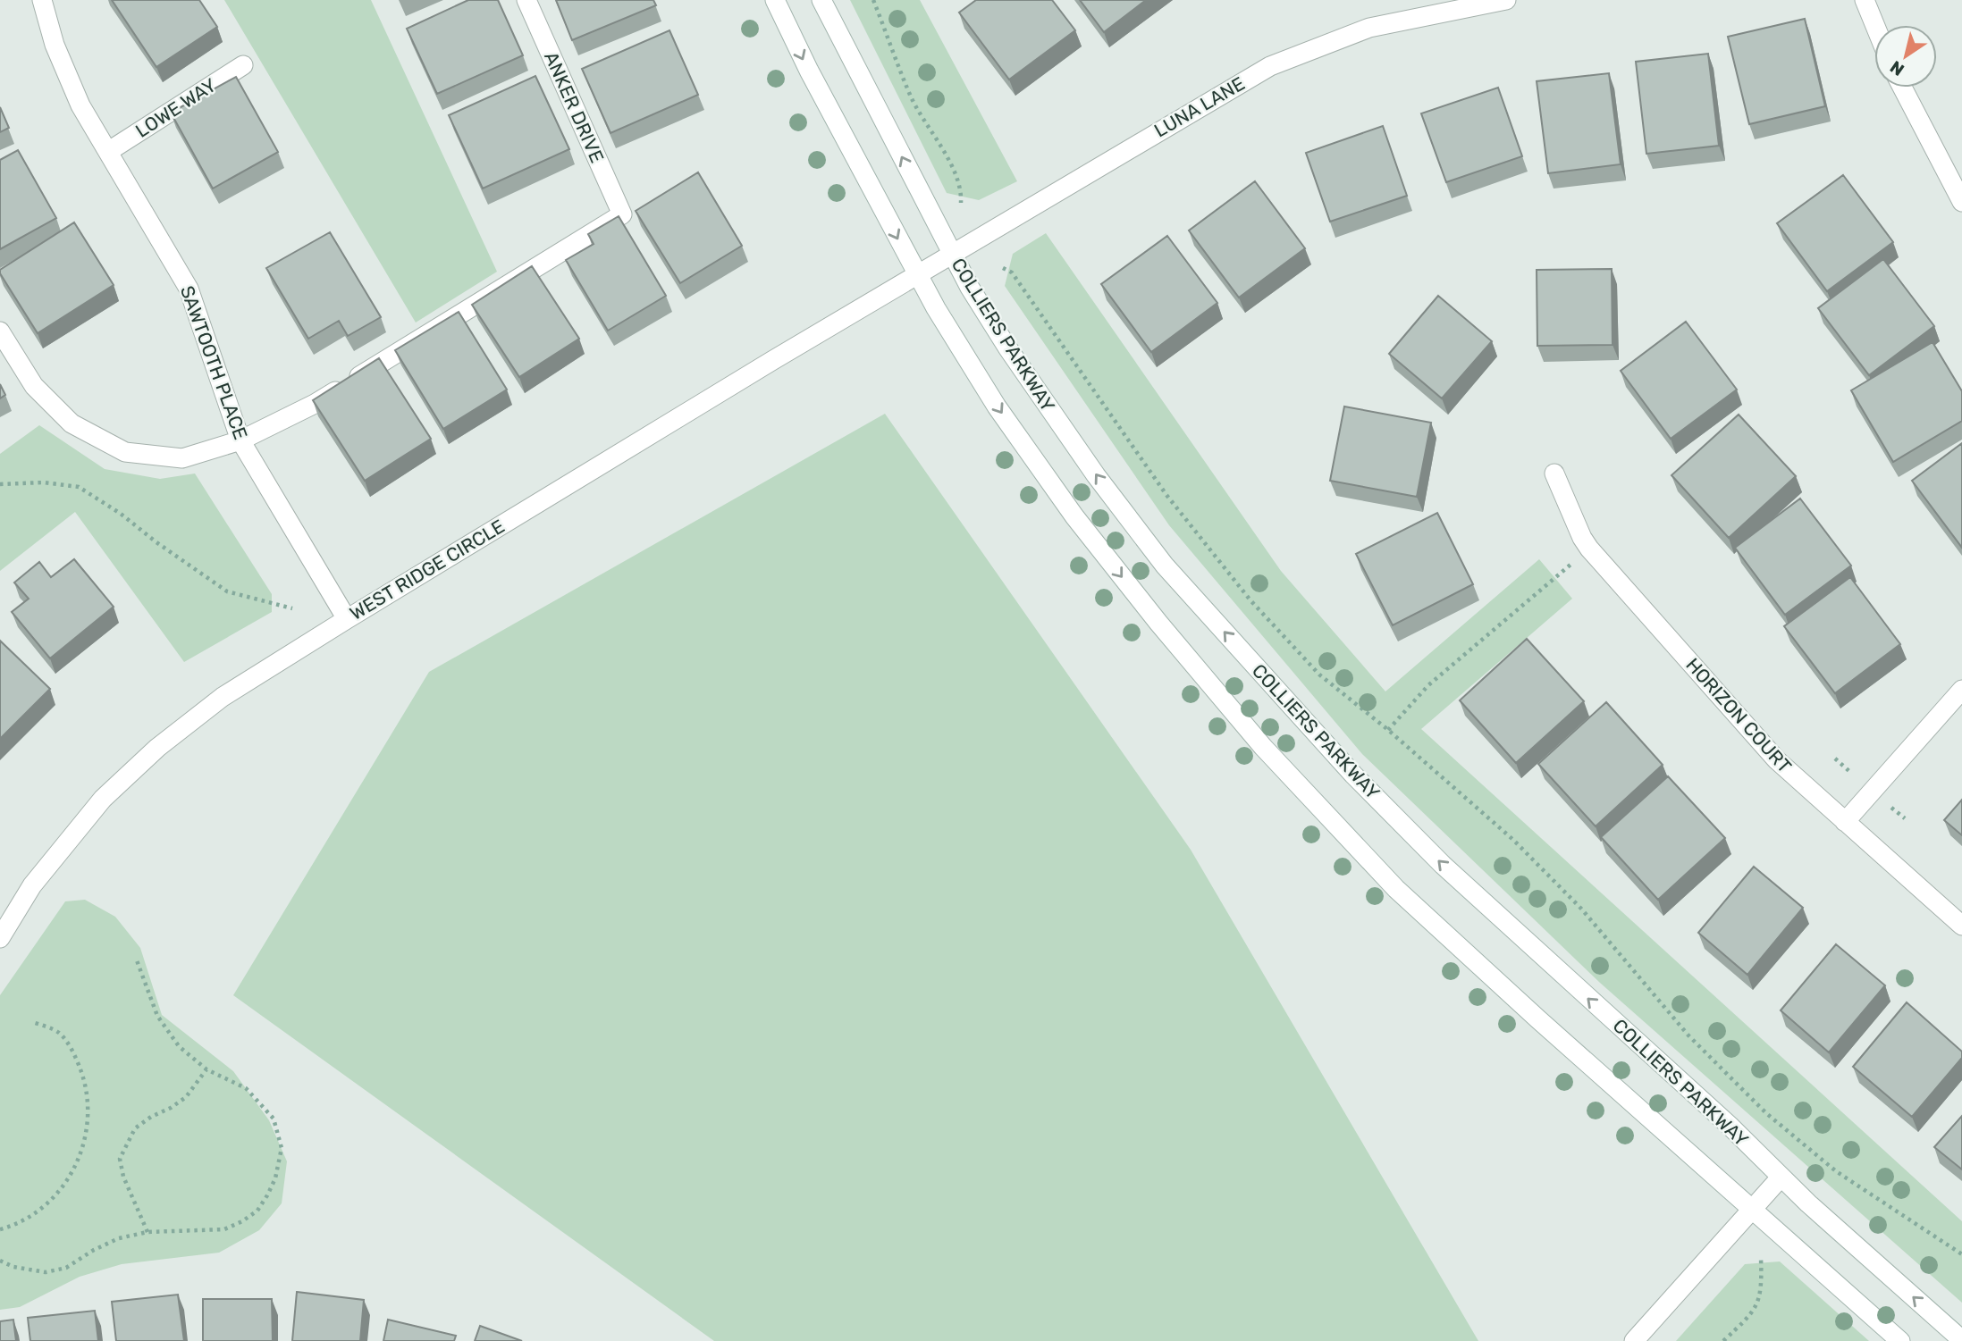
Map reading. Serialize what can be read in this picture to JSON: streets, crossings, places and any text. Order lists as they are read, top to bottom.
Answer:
{
  "streets": {
    "street": [
      "ANKER DRIVE",
      "LUNA LANE",
      "LOWE WAY",
      "COLLIERS PARKWAY",
      "SAWTOOTH PLACE",
      "WEST RIDGE CIRCLE",
      "HORIZON COURT"
    ]
  },
  "crossings": [
    ["ANKER DRIVE", "SAWTOOTH PLACE"],
    ["LUNA LANE", "COLLIERS PARKWAY"],
    ["LUNA LANE", "WEST RIDGE CIRCLE"],
    ["LOWE WAY", "SAWTOOTH PLACE"],
    ["SAWTOOTH PLACE", "WEST RIDGE CIRCLE"]
  ],
  "north": "bottom left"
}
